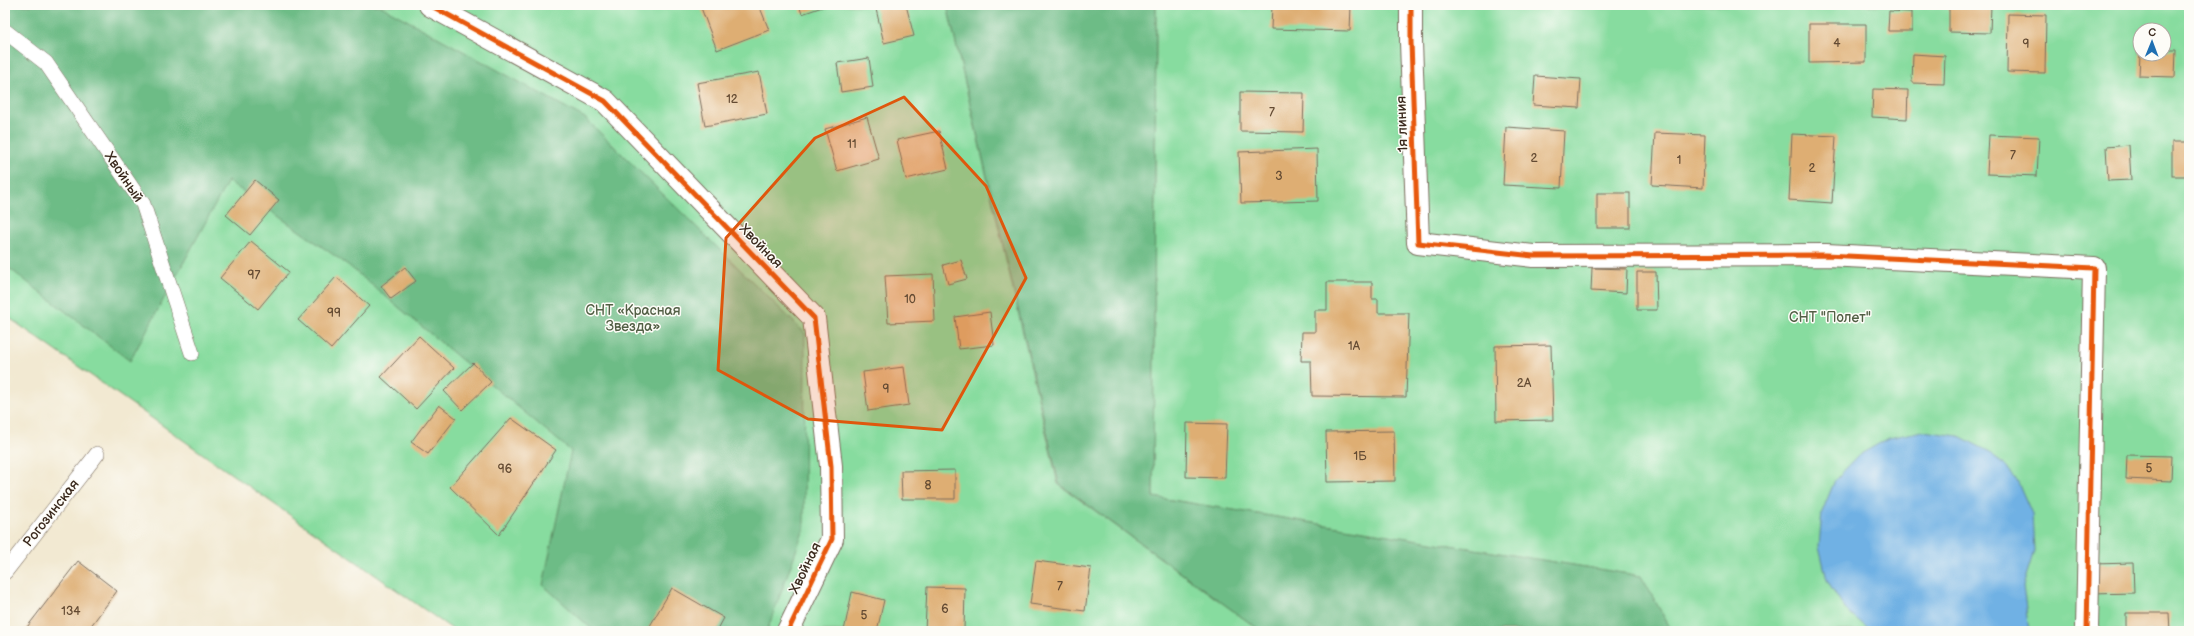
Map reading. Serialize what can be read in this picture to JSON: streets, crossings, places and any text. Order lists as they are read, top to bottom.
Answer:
{
  "streets": {
    "street": ["1я линия", "Хвойная"],
    "lane": ["Хвойный", "Рогозинская"]
  },
  "parks": ["СНТ «Красная Звезда»", "СНТ \"Полет\""],
  "house_numbers": [
    "4",
    "9",
    "12",
    "7",
    "11",
    "7",
    "2",
    "1",
    "2",
    "3",
    "97",
    "10",
    "99",
    "1А",
    "2А",
    "9",
    "1Б",
    "5",
    "96",
    "8",
    "7",
    "6",
    "134",
    "5"
  ],
  "north": "top"
}
